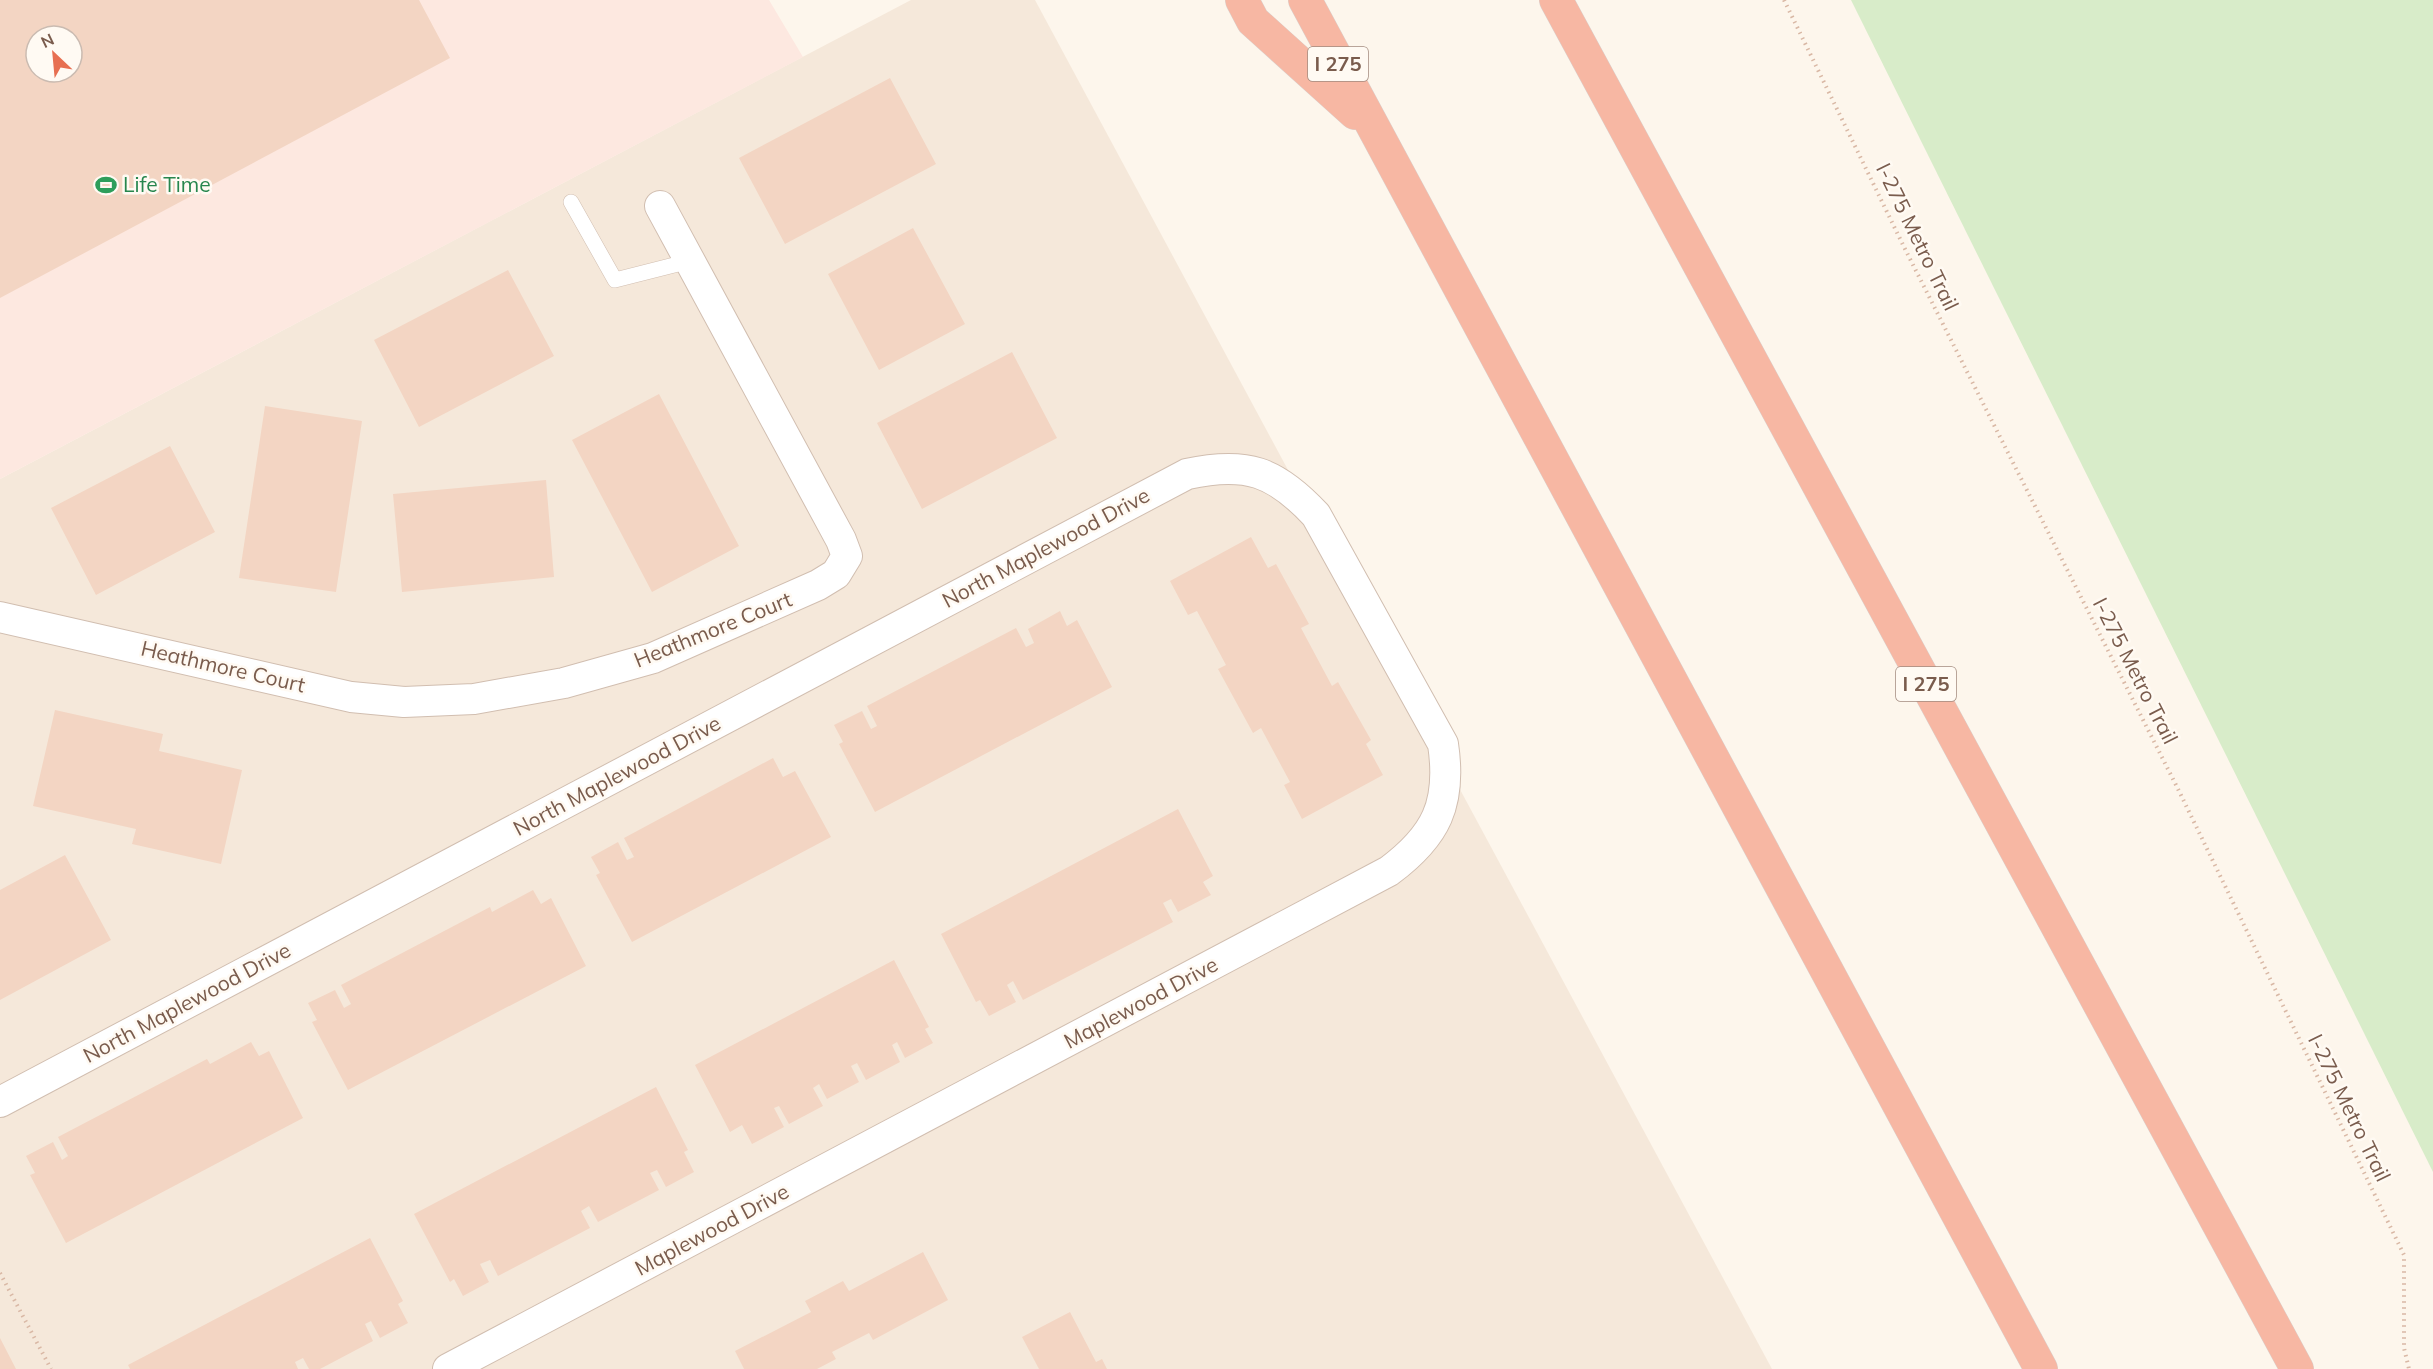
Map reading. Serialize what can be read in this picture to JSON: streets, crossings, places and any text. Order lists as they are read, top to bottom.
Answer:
{
  "streets": {
    "highway": ["I 275"],
    "street": ["North Maplewood Drive", "Heathmore Court", "Maplewood Drive"],
    "path": ["I-275 Metro Trail"]
  },
  "crossings": [
    ["North Maplewood Drive", "Maplewood Drive"]
  ],
  "places": {
    "sports": ["Life Time"]
  },
  "north": "top left"
}
